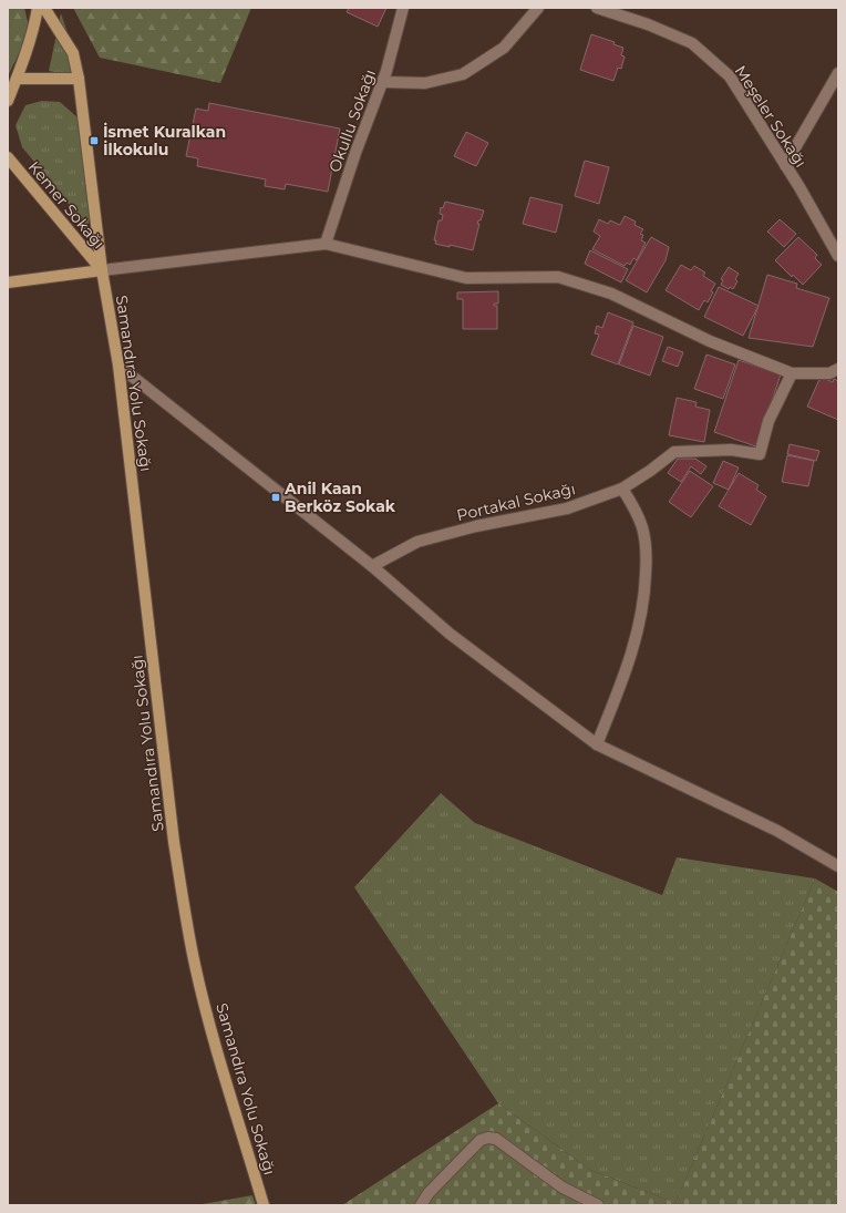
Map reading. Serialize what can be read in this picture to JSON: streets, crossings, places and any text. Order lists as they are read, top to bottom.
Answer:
{
  "streets": {
    "main road": ["Kemer Sokağı", "Samandıra Yolu Sokağı"],
    "street": ["Meşeler Sokağı", "Okullu Sokağı", "Portakal Sokağı"]
  },
  "crossings": [
    ["Kemer Sokağı", "Samandıra Yolu Sokağı"]
  ],
  "places": {
    "transit": ["İsmet Kuralkan İlkokulu", "Anil Kaan Berköz Sokak"]
  }
}
